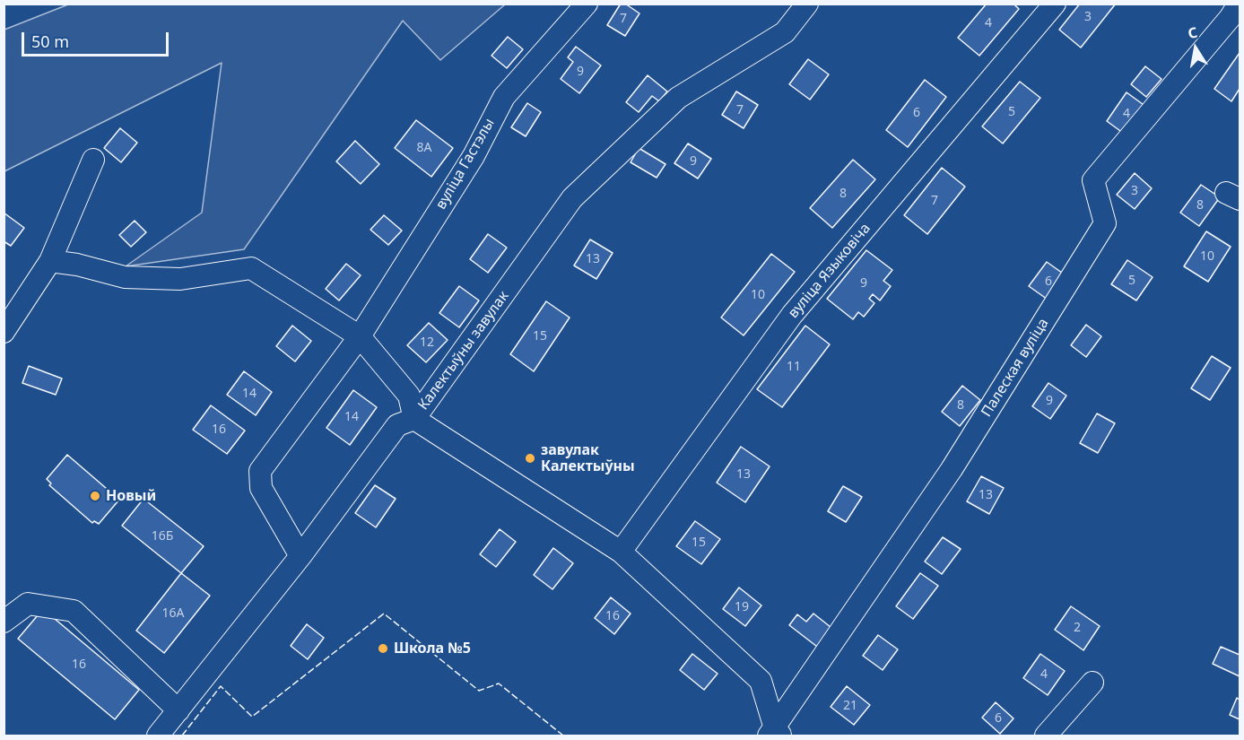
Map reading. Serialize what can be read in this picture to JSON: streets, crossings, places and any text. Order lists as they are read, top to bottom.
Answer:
{
  "streets": {
    "street": [
      "вуліца Гастэлы",
      "вуліца Языковіча",
      "Калектыўны завулак",
      "Палеская вуліца"
    ]
  },
  "crossings": [
    ["вуліца Гастэлы", "Калектыўны завулак"]
  ],
  "places": ["завулак Калектыўны", "Новый", "Школа №5"],
  "house_numbers": [
    "3",
    "7",
    "4",
    "9",
    "7",
    "5",
    "6",
    "4",
    "8А",
    "9",
    "3",
    "8",
    "7",
    "8",
    "10",
    "13",
    "5",
    "6",
    "9",
    "10",
    "15",
    "12",
    "11",
    "14",
    "9",
    "8",
    "14",
    "16",
    "13",
    "13",
    "16Б",
    "15",
    "19",
    "16А",
    "16",
    "2",
    "16",
    "4",
    "21",
    "6"
  ],
  "scale_bar": "50 m",
  "north": "top"
}
